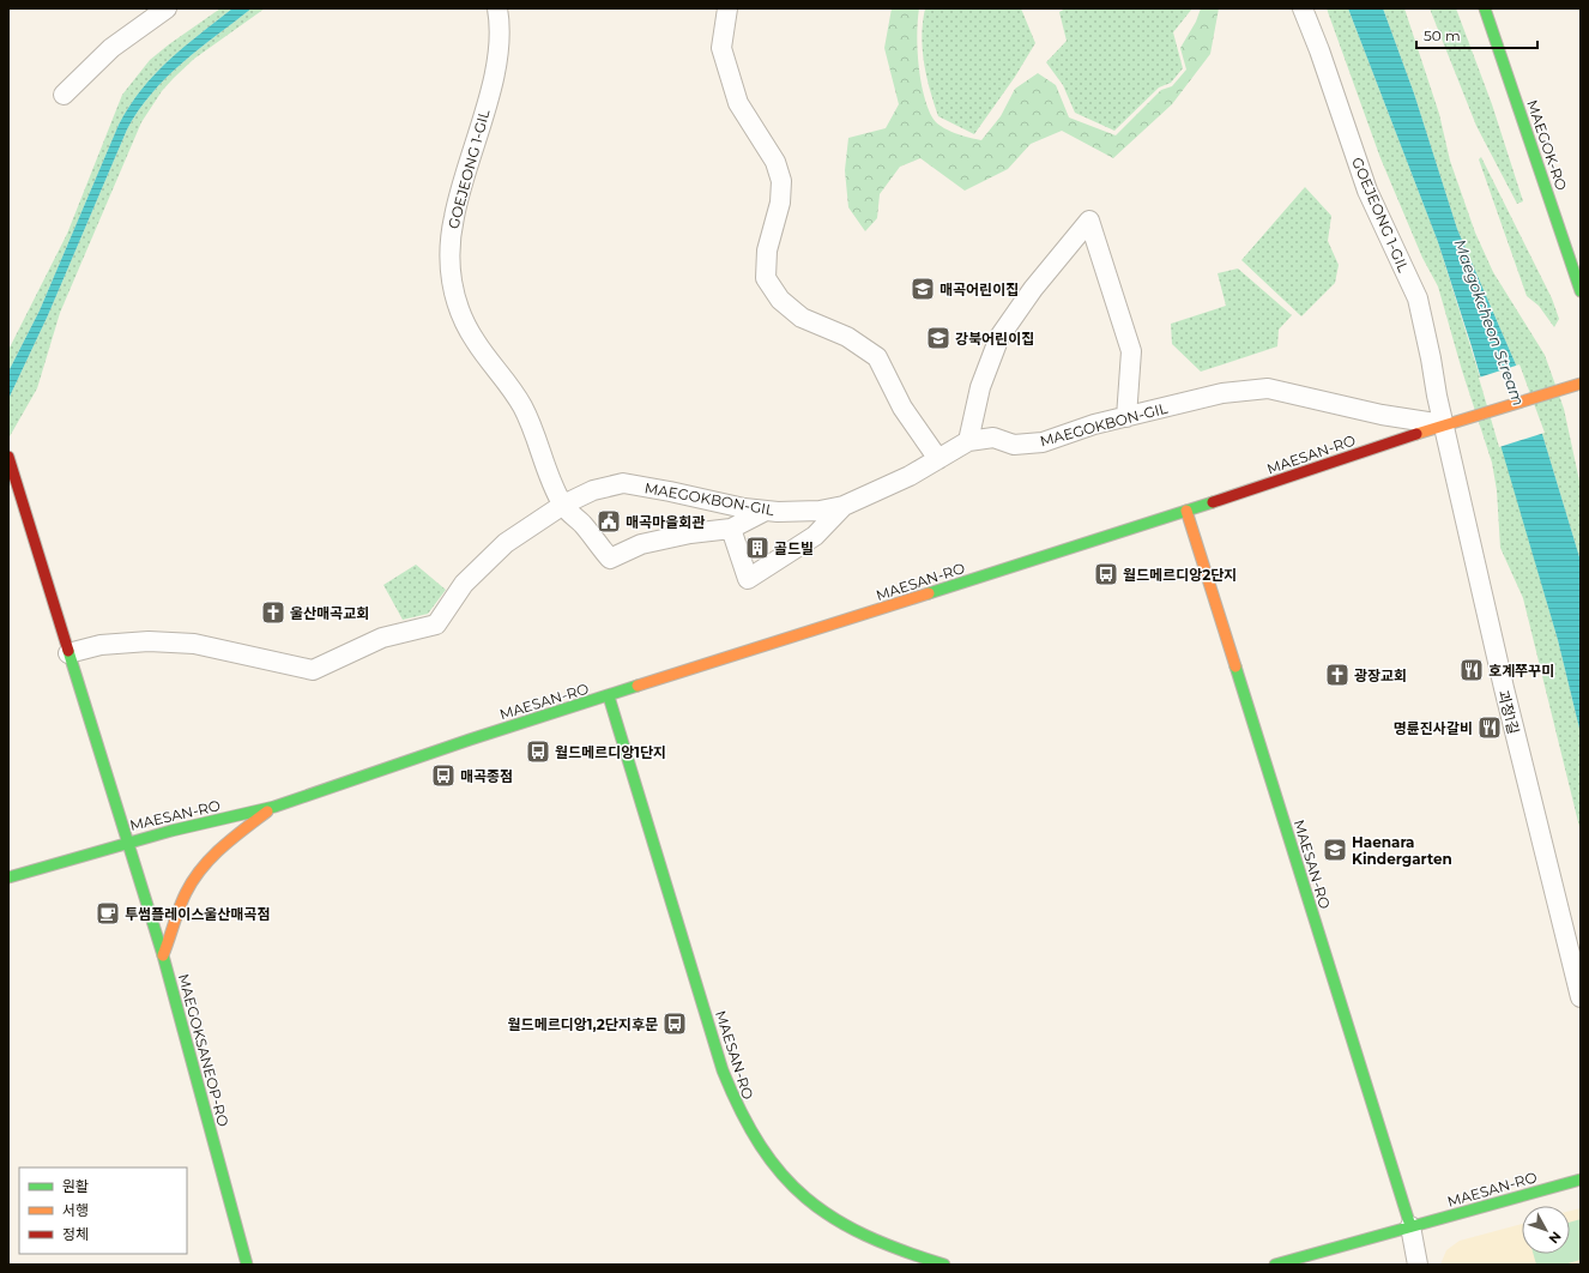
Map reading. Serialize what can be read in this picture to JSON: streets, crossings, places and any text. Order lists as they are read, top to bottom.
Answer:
{
  "streets": {
    "street": [
      "MAEGOK-RO",
      "GOEJEONG 1-GIL",
      "MAEGOKBON-GIL",
      "MAESAN-RO",
      "괴정1길",
      "MAEGOKSANEOP-RO"
    ]
  },
  "crossings": [
    ["GOEJEONG 1-GIL", "MAEGOKBON-GIL"],
    ["GOEJEONG 1-GIL", "MAESAN-RO"],
    ["GOEJEONG 1-GIL", "괴정1길"],
    ["MAEGOKBON-GIL", "MAESAN-RO"],
    ["MAEGOKBON-GIL", "괴정1길"],
    ["MAESAN-RO", "괴정1길"],
    ["MAESAN-RO", "MAEGOKSANEOP-RO"]
  ],
  "water": ["Maegokcheon Stream"],
  "places": {
    "school or university": ["매곡어린이집", "강북어린이집", "Haenara Kindergarten"],
    "public building": ["매곡마을회관"],
    "building": ["골드빌"],
    "bus stop": [
      "월드메르디앙2단지",
      "월드메르디앙1단지",
      "매곡종점",
      "월드메르디앙1,2단지후문"
    ],
    "church": ["울산매곡교회", "광장교회"],
    "restaurant": ["호계쭈꾸미", "명륜진사갈비"],
    "cafe": ["투썸플레이스울산매곡점"]
  },
  "legend": ["원활", "서행", "정체"],
  "scale_bar": "50 m",
  "north": "bottom right"
}
